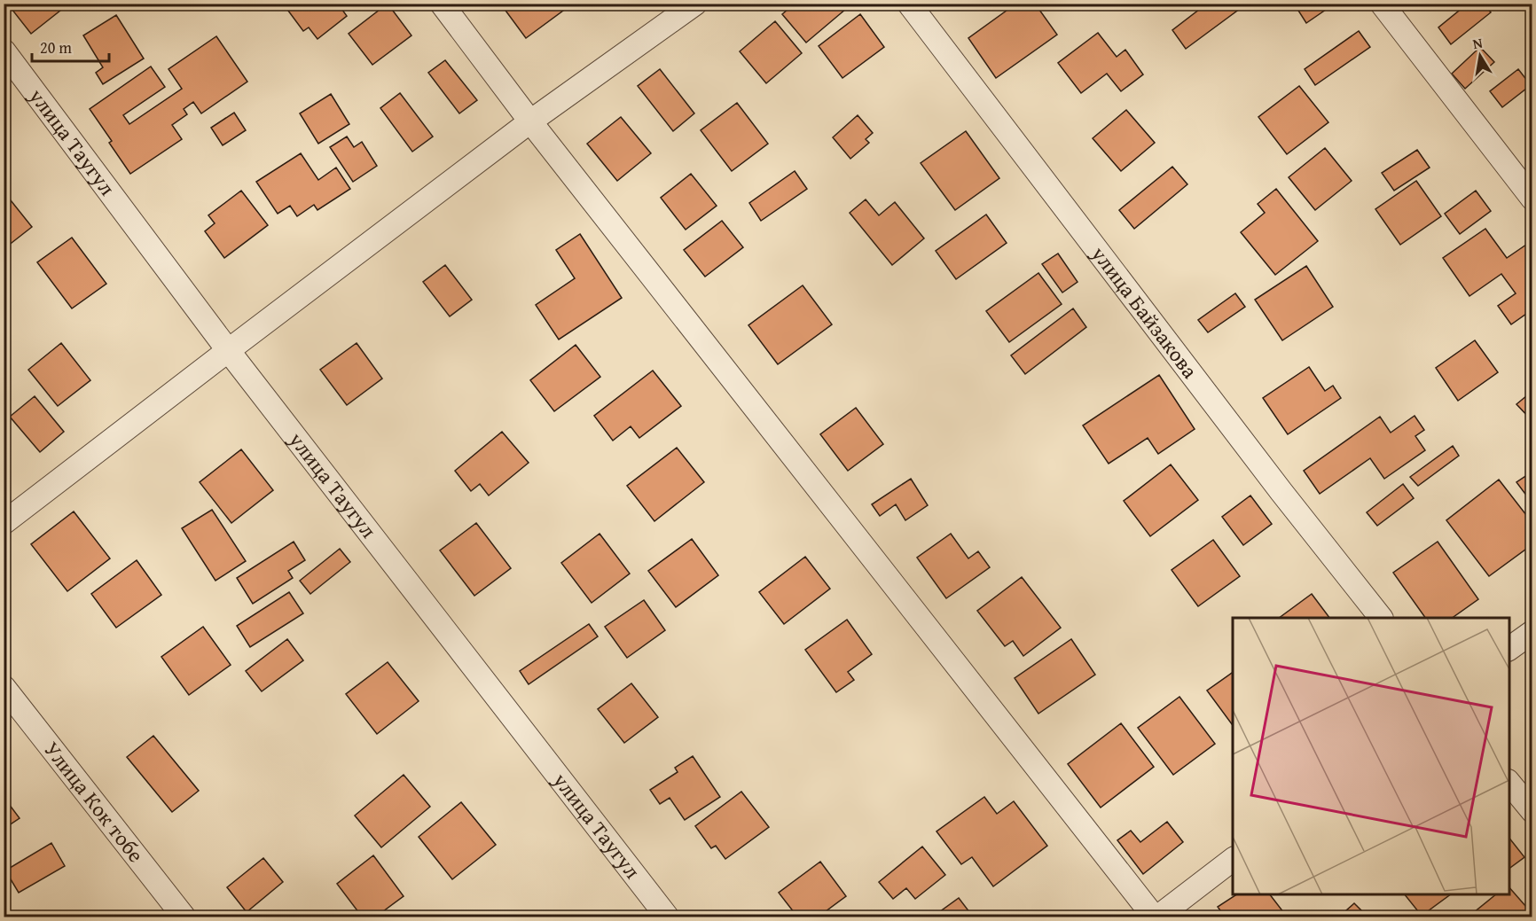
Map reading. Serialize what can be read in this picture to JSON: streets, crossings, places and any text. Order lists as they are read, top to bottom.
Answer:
{
  "streets": {
    "street": ["улица Таугул", "улица Байзакова", "Улица Кок тобе"]
  },
  "scale_bar": "20 m",
  "north": "top"
}
